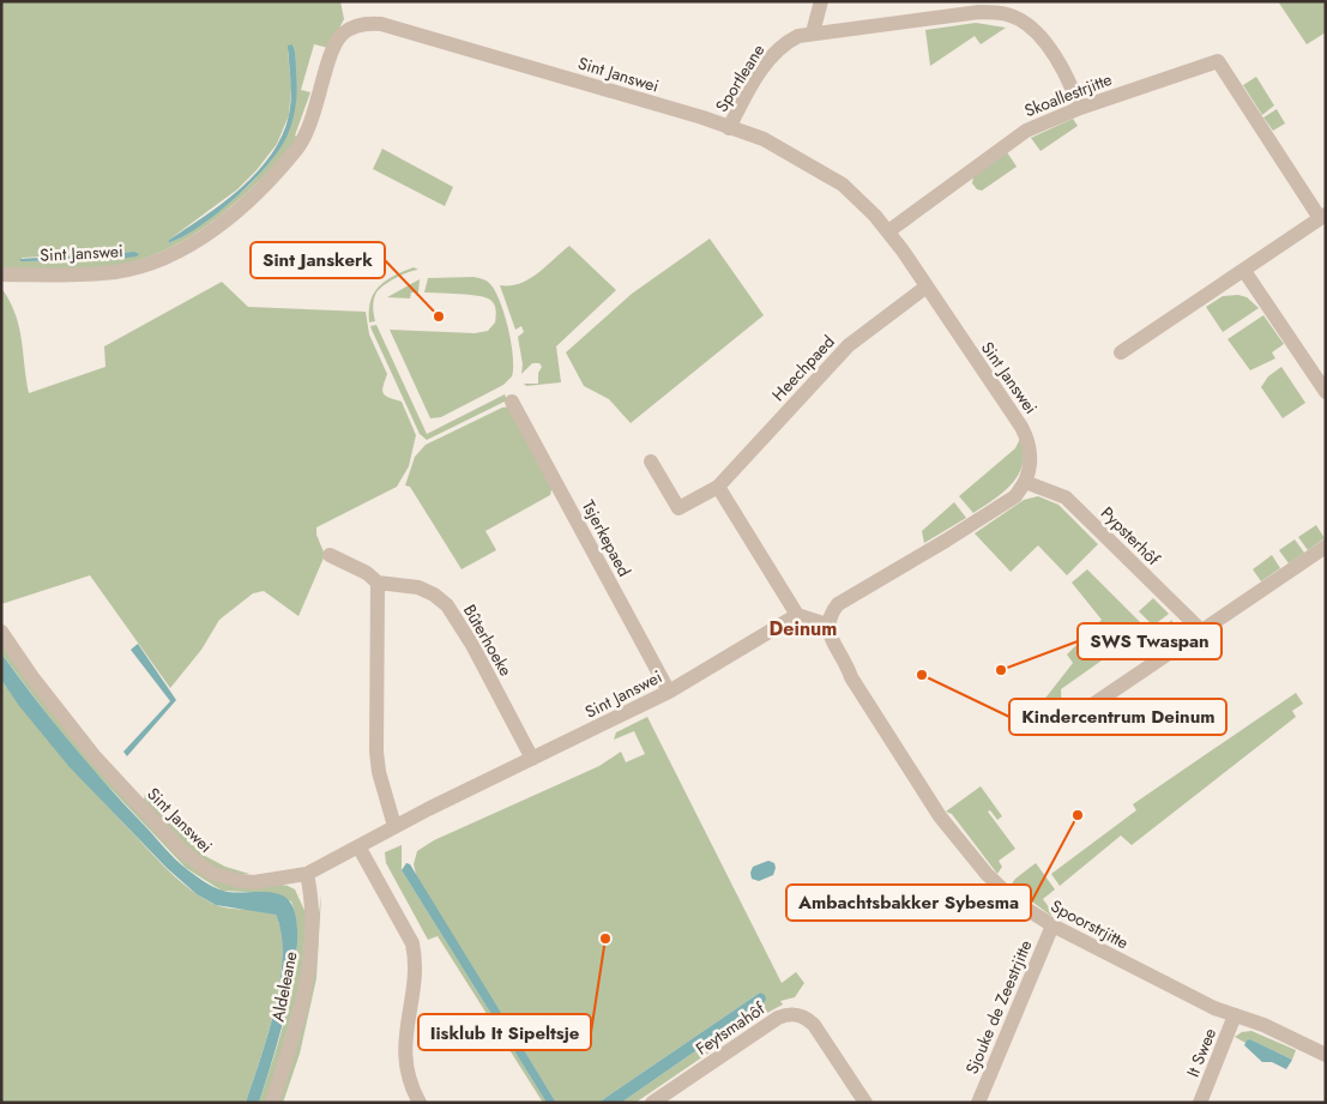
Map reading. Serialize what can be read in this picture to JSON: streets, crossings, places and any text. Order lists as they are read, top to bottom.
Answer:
{
  "streets": {
    "street": [
      "Sint Janswei",
      "Sportleane",
      "Skoallestrjitte",
      "Heechpaed",
      "Pypsterhôf",
      "Tsjerkepaed",
      "Bûterhoeke",
      "Spoorstrjitte",
      "Aldeleane",
      "Sjouke de Zeestrjitte",
      "Feytsmahôf",
      "It Swee"
    ]
  },
  "crossings": [
    ["Sint Janswei", "Sportleane"],
    ["Sint Janswei", "Skoallestrjitte"],
    ["Sint Janswei", "Heechpaed"],
    ["Sint Janswei", "Pypsterhôf"],
    ["Sint Janswei", "Tsjerkepaed"],
    ["Sint Janswei", "Bûterhoeke"],
    ["Sint Janswei", "Aldeleane"],
    ["Sportleane", "Skoallestrjitte"],
    ["Spoorstrjitte", "Sjouke de Zeestrjitte"],
    ["Spoorstrjitte", "It Swee"]
  ],
  "districts": ["Deinum"],
  "places": [
    "Sint Janskerk",
    "SWS Twaspan",
    "Kindercentrum Deinum",
    "Ambachtsbakker Sybesma",
    "Iisklub It Sipeltsje"
  ]
}
